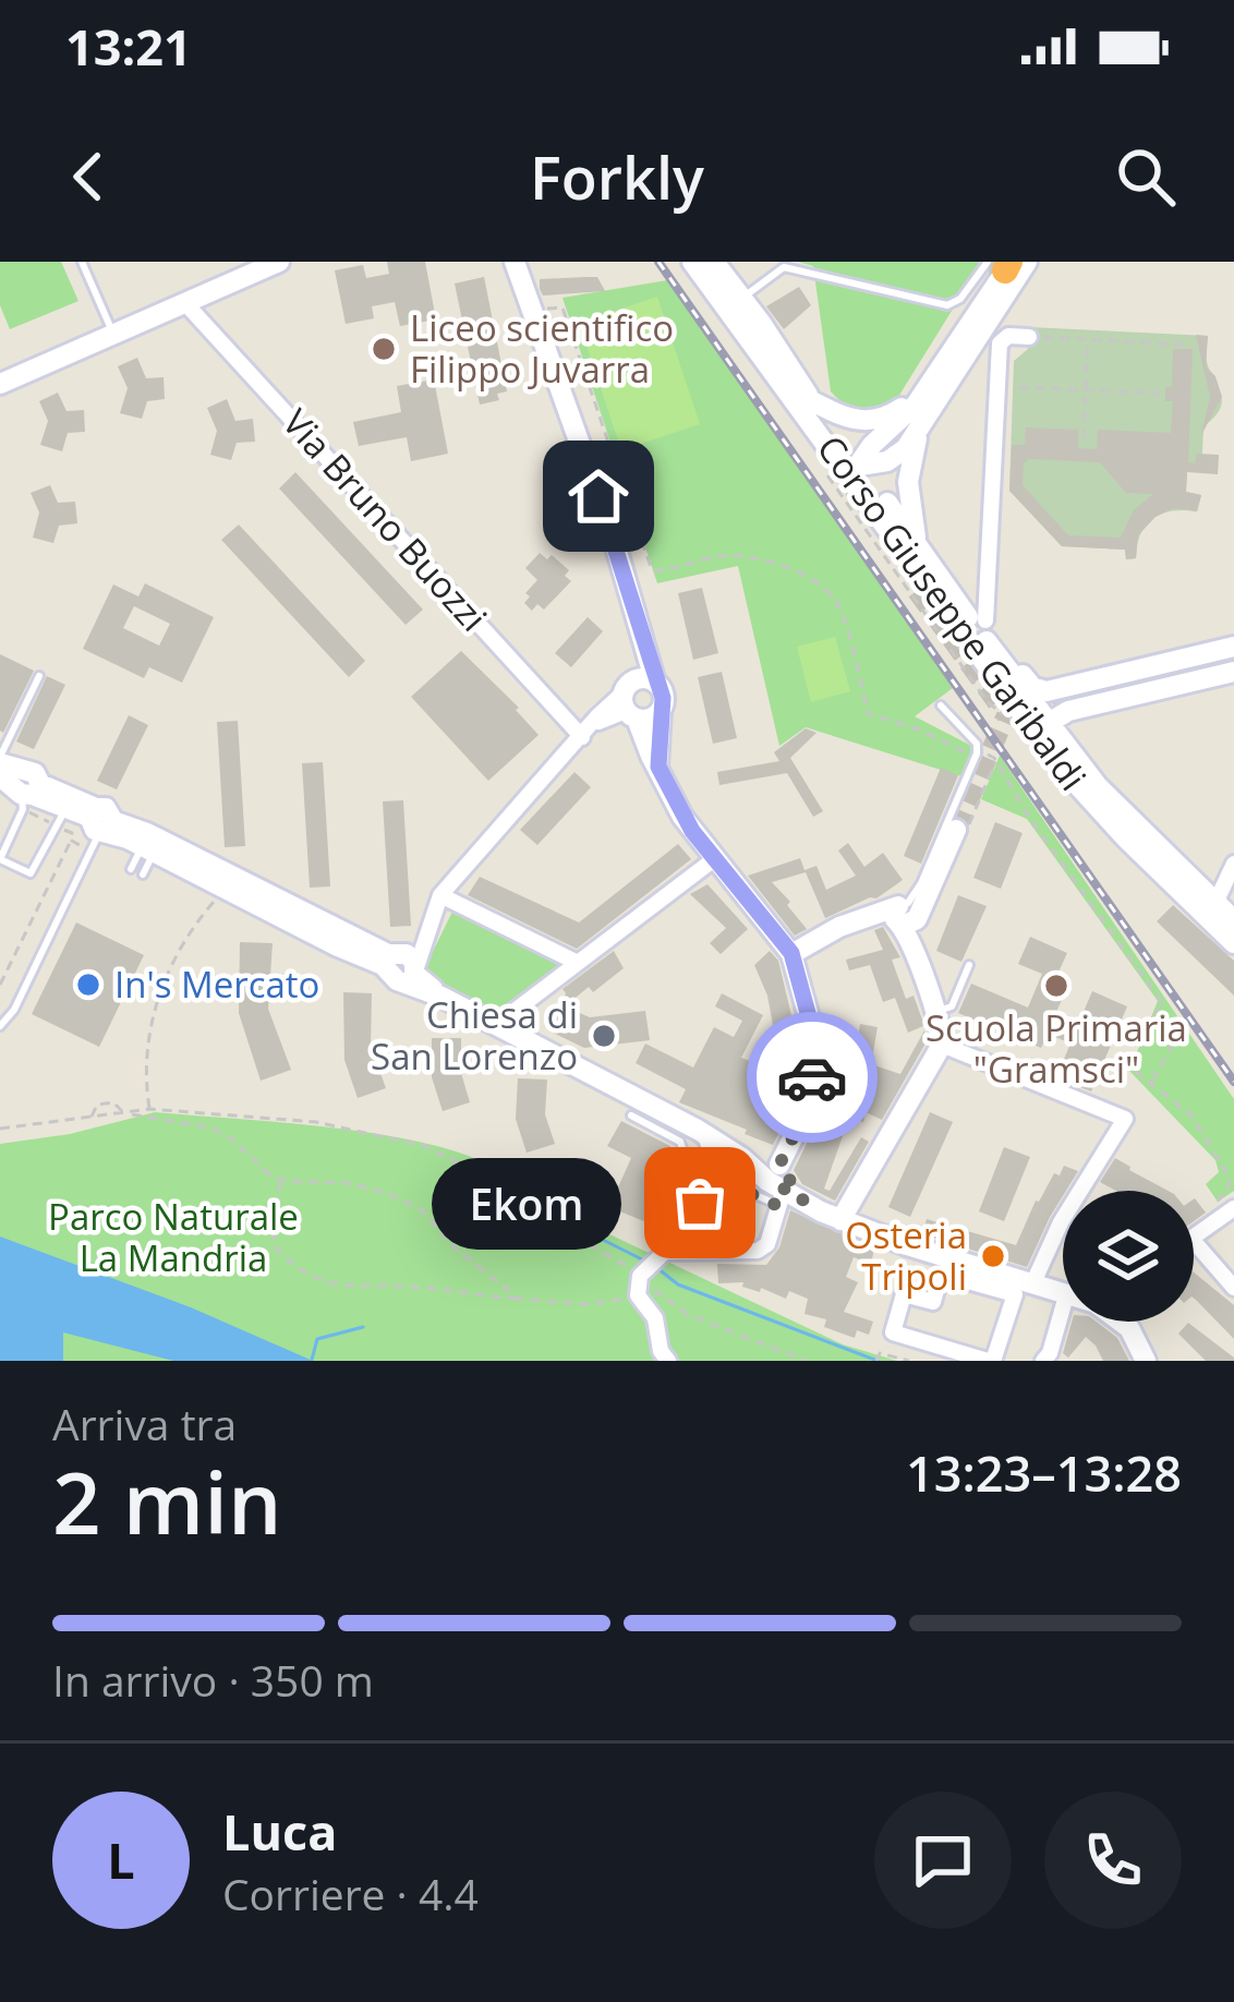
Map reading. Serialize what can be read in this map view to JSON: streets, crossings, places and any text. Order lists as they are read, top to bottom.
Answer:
{
  "streets": {
    "street": ["Via Bruno Buozzi", "Corso Giuseppe Garibaldi"]
  },
  "parks": ["Parco Naturale La Mandria"],
  "places": [
    "Liceo scientifico Filippo Juvarra",
    "In's Mercato",
    "Scuola Primaria \"Gramsci\"",
    "Chiesa di San Lorenzo",
    "Ekom",
    "Osteria Tripoli"
  ],
  "page": {
    "status": "13:21",
    "header": "Forkly",
    "bubble": "Ekom",
    "heading": ["2 min", "Arriva tra", "13:23–13:28"],
    "panel": ["Luca", "Corriere · 4.4"],
    "bar": "In arrivo · 350 m",
    "round": "L"
  }
}
